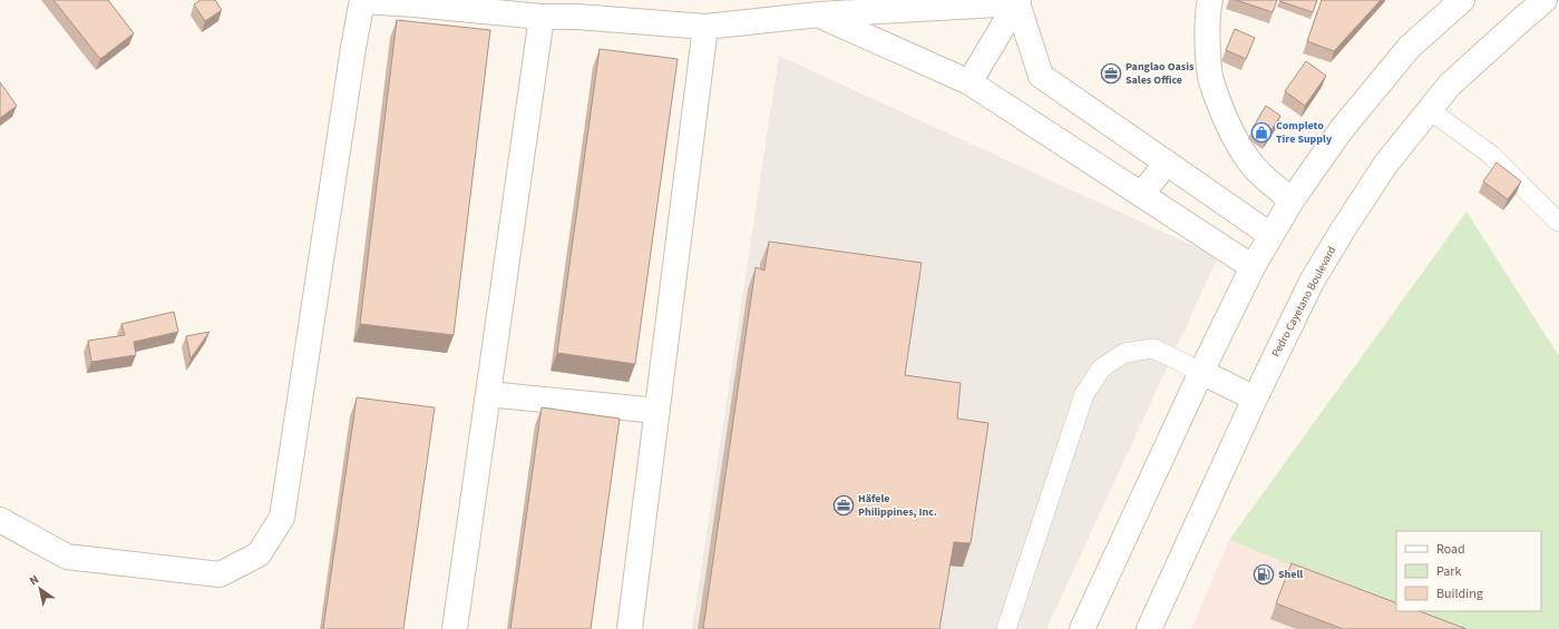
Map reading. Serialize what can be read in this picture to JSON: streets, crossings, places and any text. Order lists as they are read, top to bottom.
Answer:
{
  "streets": {
    "street": ["Pedro Cayetano Boulevard"]
  },
  "places": {
    "office": ["Panglao Oasis Sales Office", "Häfele Philippines, Inc."],
    "shop": ["Completo Tire Supply"],
    "fuel station": ["Shell"]
  },
  "legend": ["Road", "Park", "Building"],
  "north": "top left"
}
